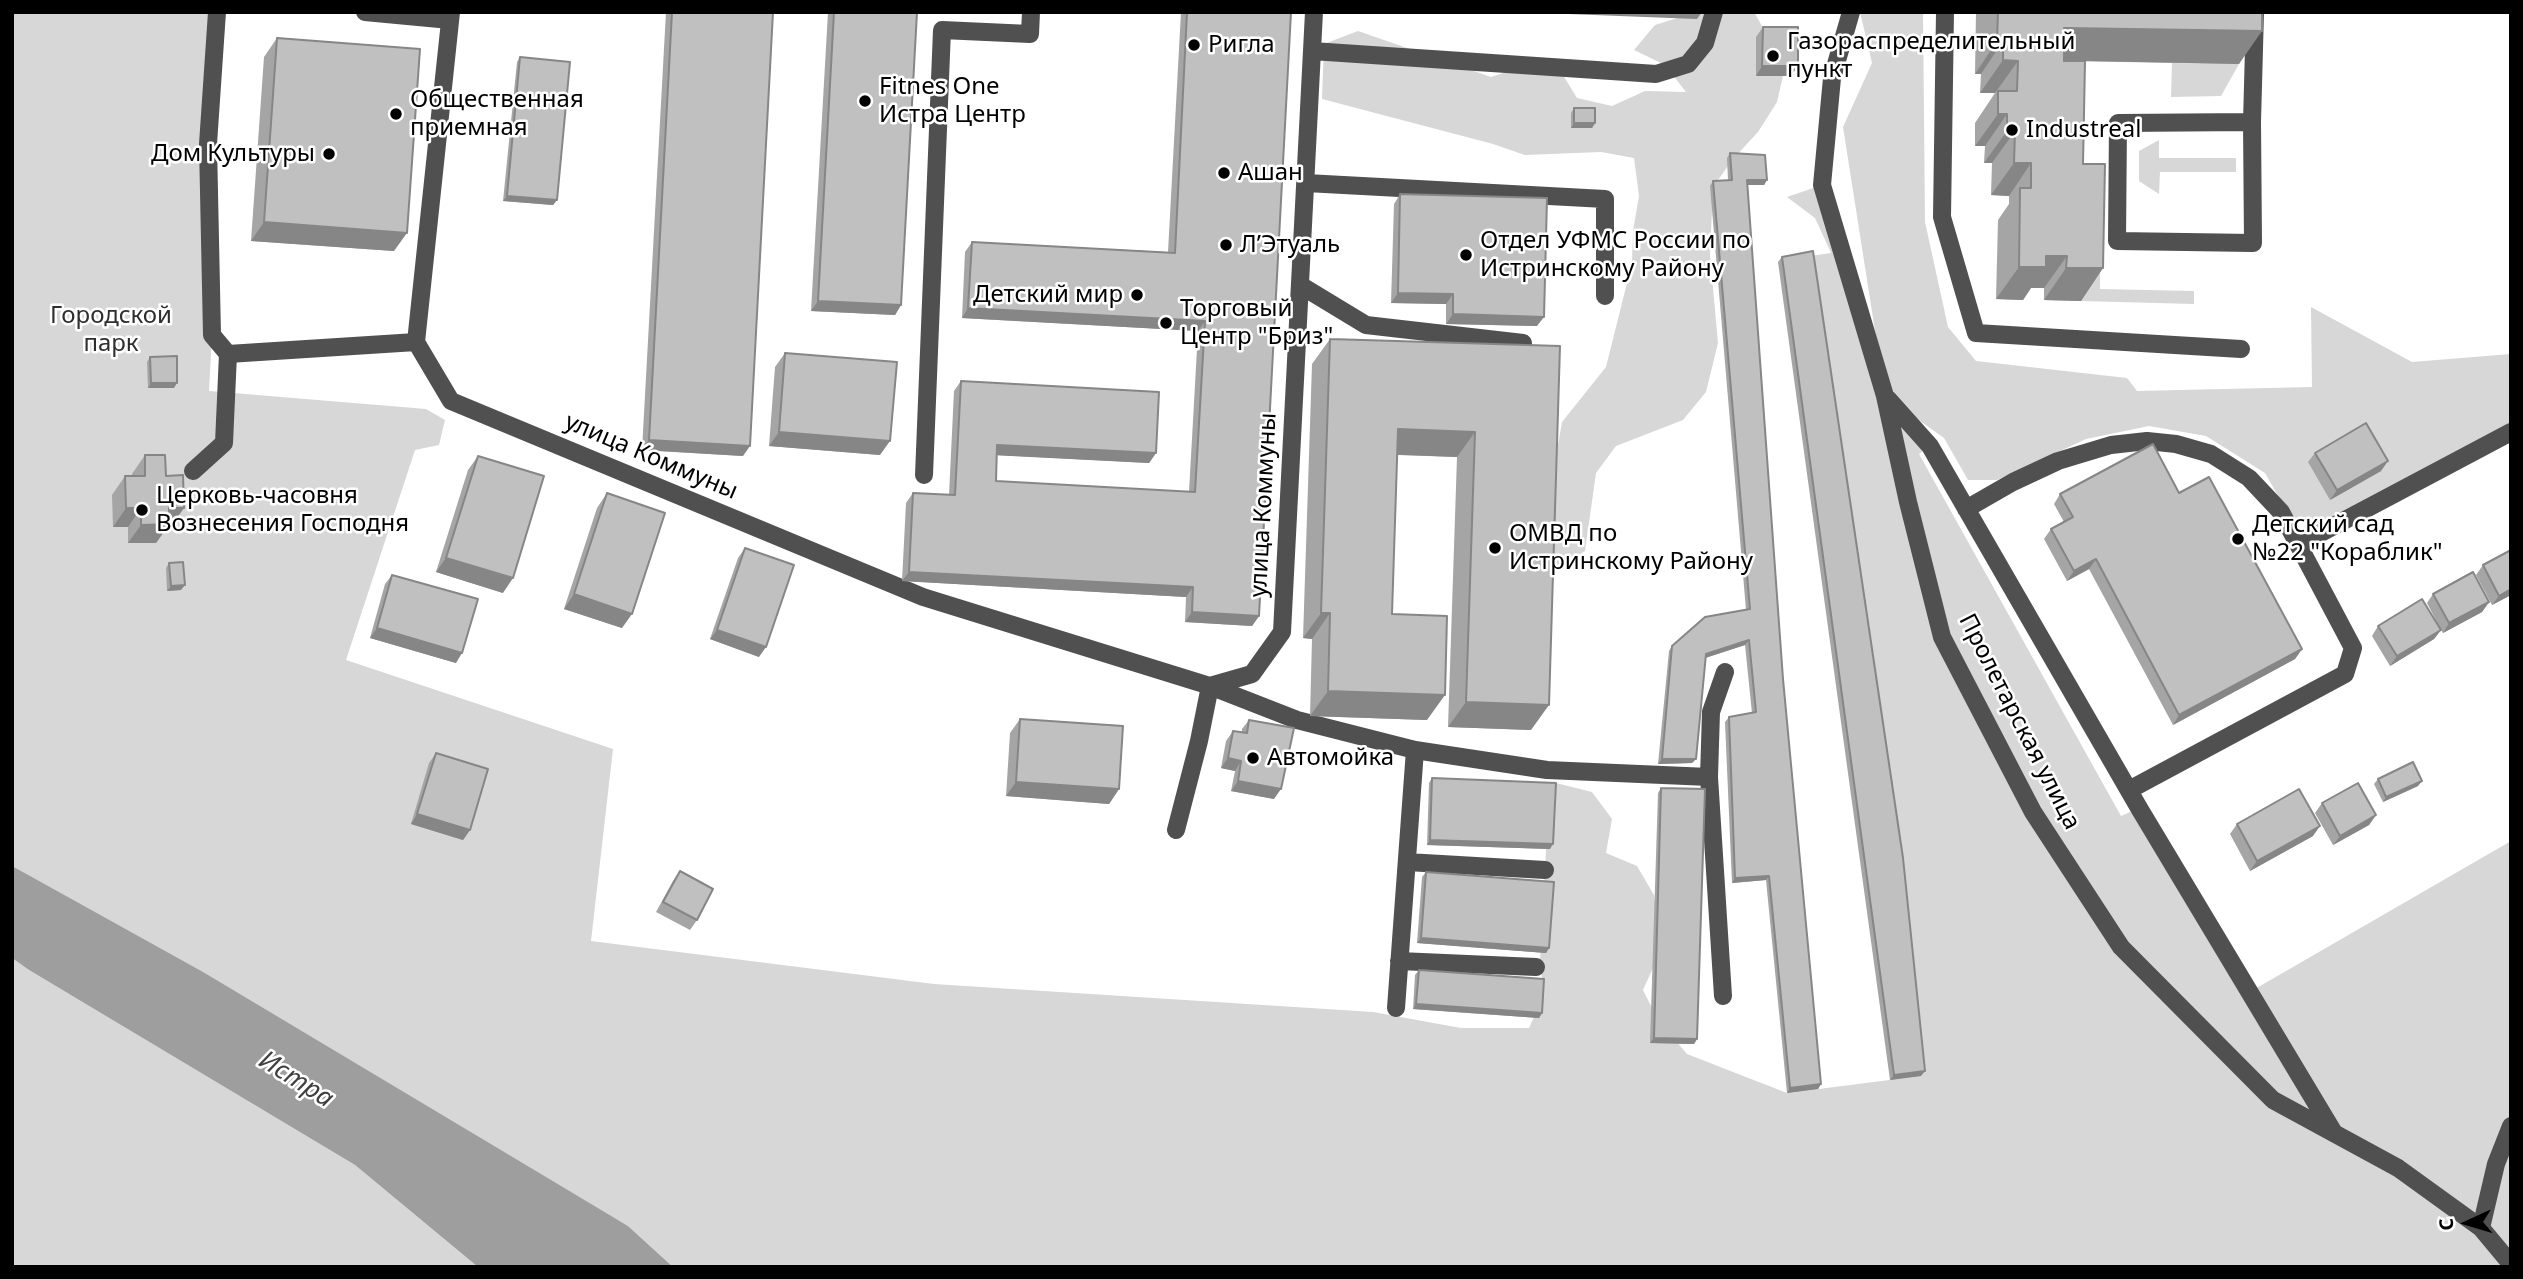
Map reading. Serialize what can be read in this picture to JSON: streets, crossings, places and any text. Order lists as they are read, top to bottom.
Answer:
{
  "streets": {
    "street": ["улица Коммуны", "Пролетарская улица"]
  },
  "water": ["Истра"],
  "parks": ["Городской парк"],
  "places": [
    "Ригла",
    "Газораспределительный пункт",
    "Fitnes One Истра Центр",
    "Общественная приемная",
    "Industreal",
    "Дом Культуры",
    "Ашан",
    "Л’Этуаль",
    "Отдел УФМС России по Истринскому Району",
    "Детский мир",
    "Торговый Центр \"Бриз\"",
    "Церковь-часовня Вознесения Господня",
    "Детский сад №22 \"Кораблик\"",
    "ОМВД по Истринскому Району",
    "Автомойка"
  ],
  "north": "left"
}
